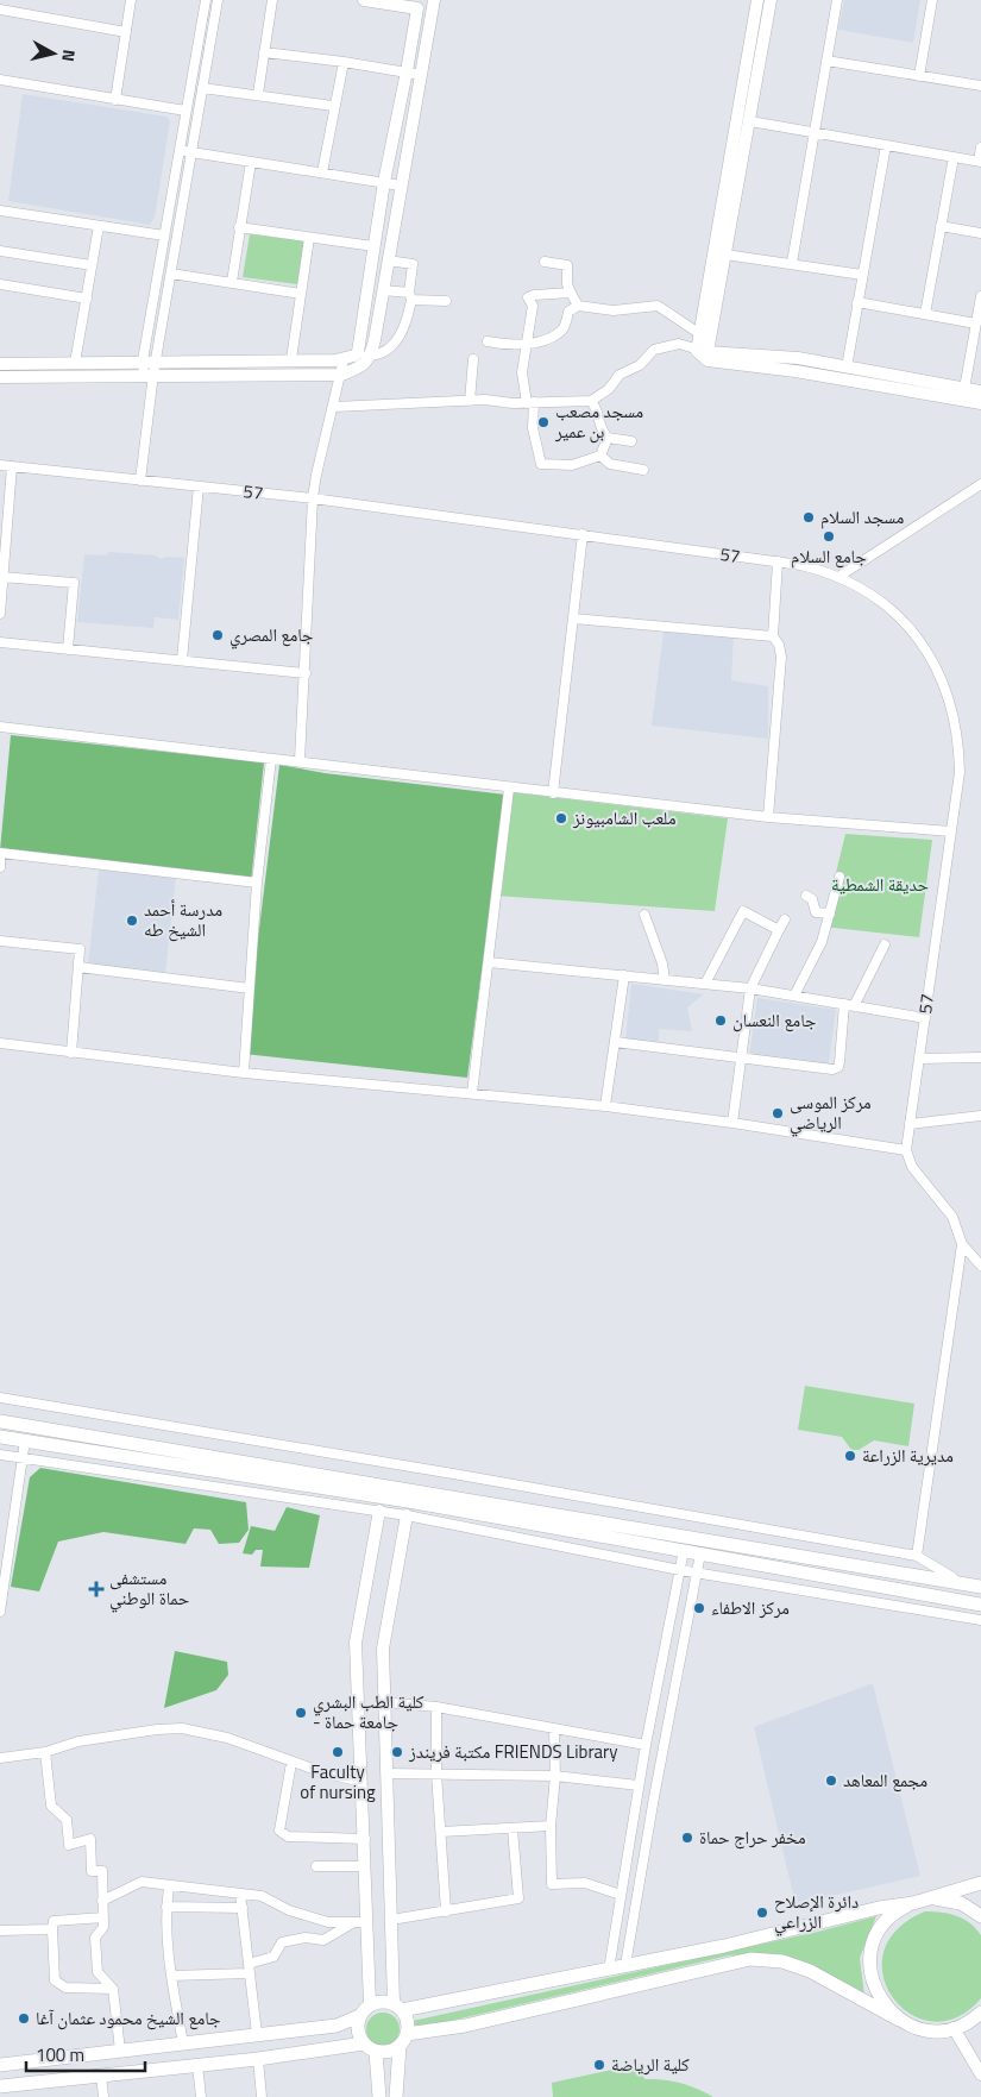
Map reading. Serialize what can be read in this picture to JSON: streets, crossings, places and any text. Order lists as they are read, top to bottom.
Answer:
{
  "streets": {
    "street": ["57"]
  },
  "parks": ["حديقة الشمطية"],
  "places": {
    "other": [
      "مسجد مصعب بن عمير",
      "مسجد السلام",
      "جامع السلام",
      "جامع المصري",
      "ملعب الشامبيونز",
      "مدرسة أحمد الشيخ طه",
      "جامع النعسان",
      "مركز الموسى الرياضي",
      "مديرية الزراعة",
      "مركز الاطفاء",
      "كلية الطب البشري - جامعة حماة",
      "Faculty of nursing",
      "مكتبة فريندز FRIENDS Library",
      "مجمع المعاهد",
      "مخفر حراج حماة",
      "دائرة الإصلاح الزراعي",
      "جامع الشيخ محمود عثمان آغا",
      "كلية الرياضة"
    ],
    "health": ["مستشفى حماة الوطني"]
  },
  "scale_bar": "100 m",
  "north": "right"
}
